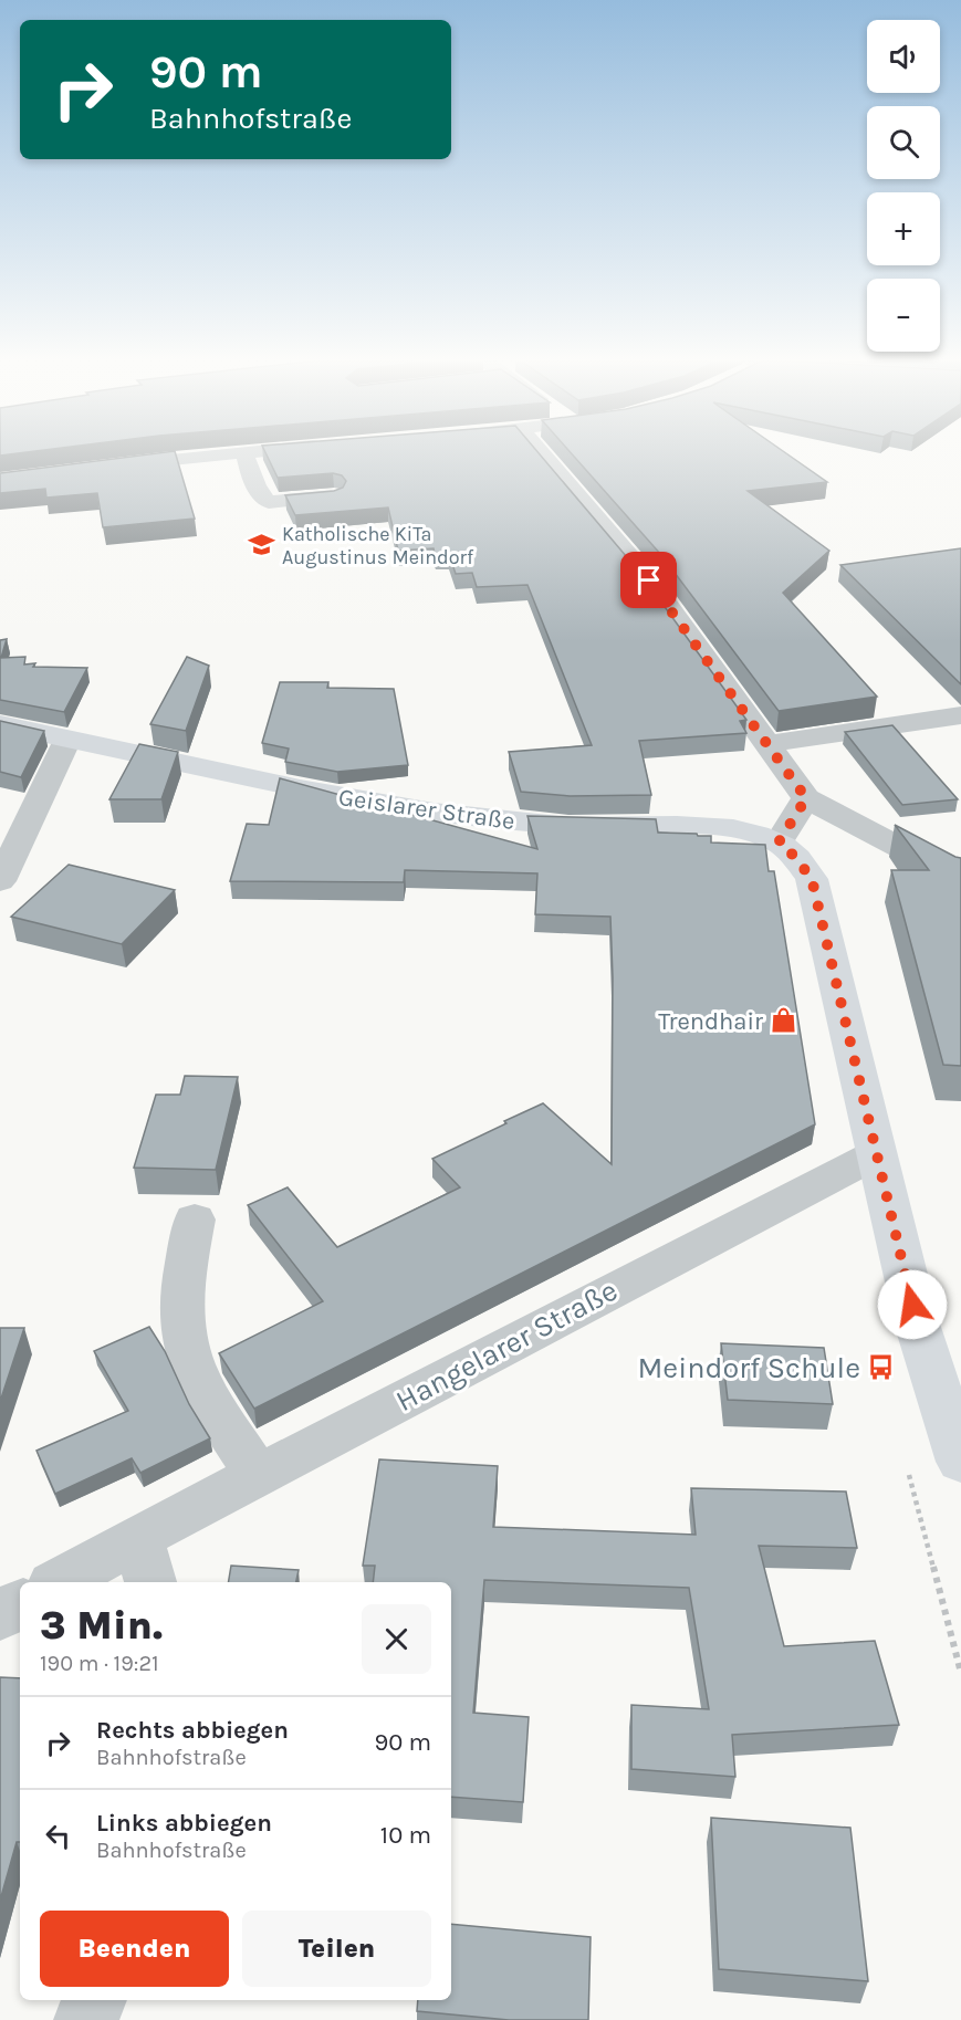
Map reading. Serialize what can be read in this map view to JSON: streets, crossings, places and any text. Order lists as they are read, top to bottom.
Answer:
{
  "streets": {
    "main road": ["Geislarer Straße"],
    "street": ["Hangelarer Straße"]
  },
  "places": {
    "school or university": ["Katholische KiTa Augustinus Meindorf"],
    "shop": ["Trendhair"],
    "bus stop": ["Meindorf Schule"]
  },
  "page": {
    "map_buttons": ["+", "−"],
    "turn": ["90 m", "Bahnhofstraße"],
    "heading": ["3 Min.", "190 m · 19:21"],
    "list": [
      {
        "name": "Rechts abbiegen",
        "note": "Bahnhofstraße",
        "value": "90 m"
      },
      {
        "name": "Links abbiegen",
        "note": "Bahnhofstraße",
        "value": "10 m"
      }
    ],
    "buttons": ["Beenden", "Teilen"]
  }
}
